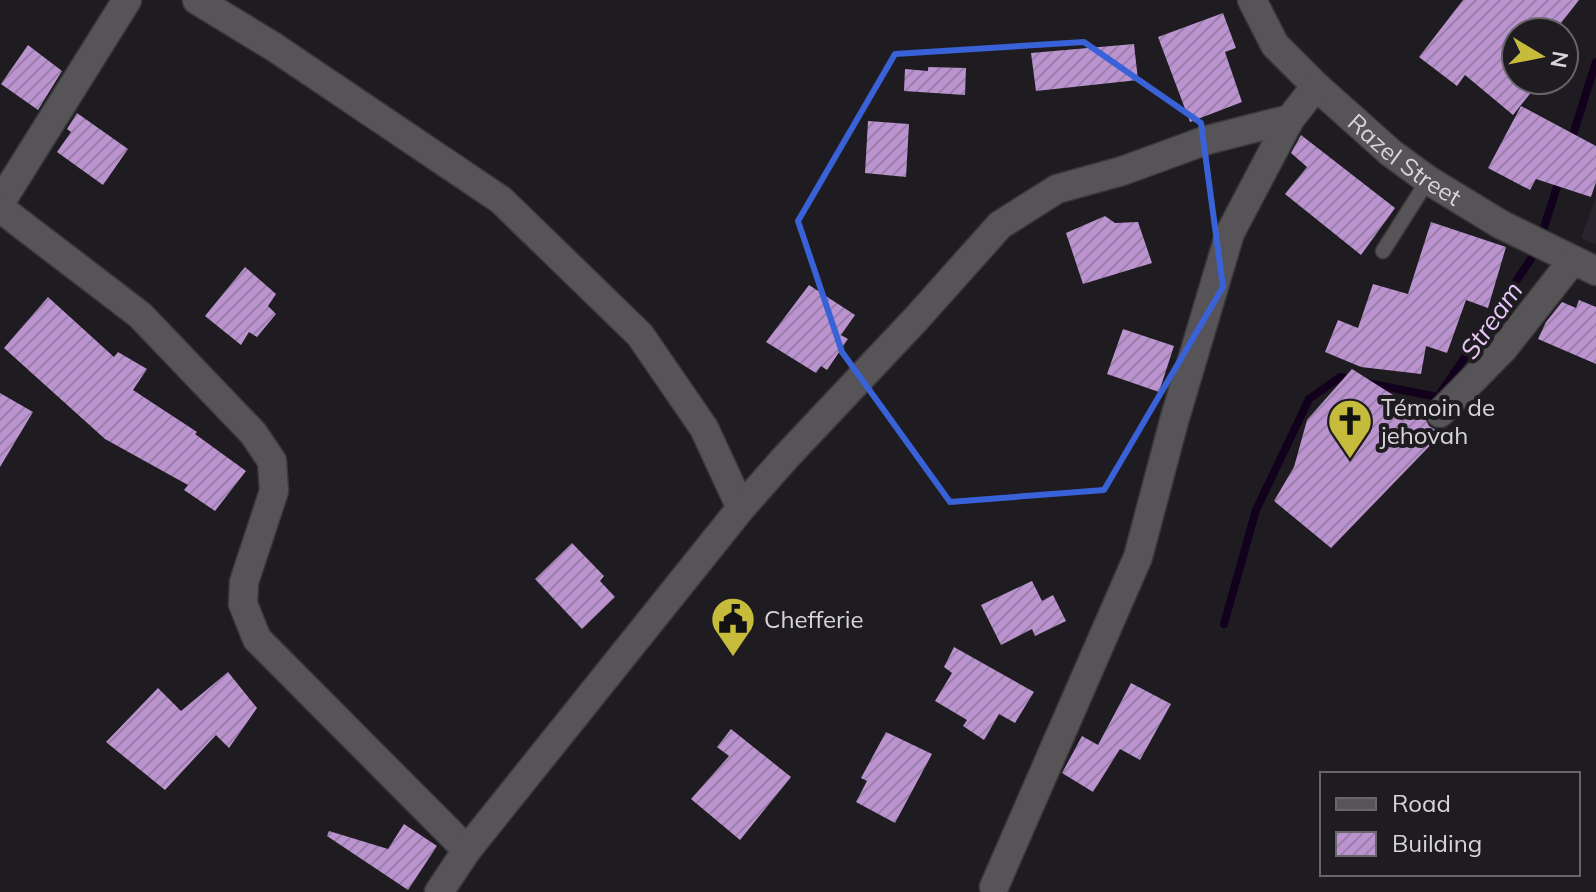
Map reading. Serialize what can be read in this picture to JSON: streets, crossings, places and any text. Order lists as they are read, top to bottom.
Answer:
{
  "streets": {
    "street": ["Razel Street"]
  },
  "water": ["Stream"],
  "places": {
    "church": ["Témoin de jehovah"],
    "public building": ["Chefferie"]
  },
  "legend": ["Road", "Building"],
  "north": "right"
}
